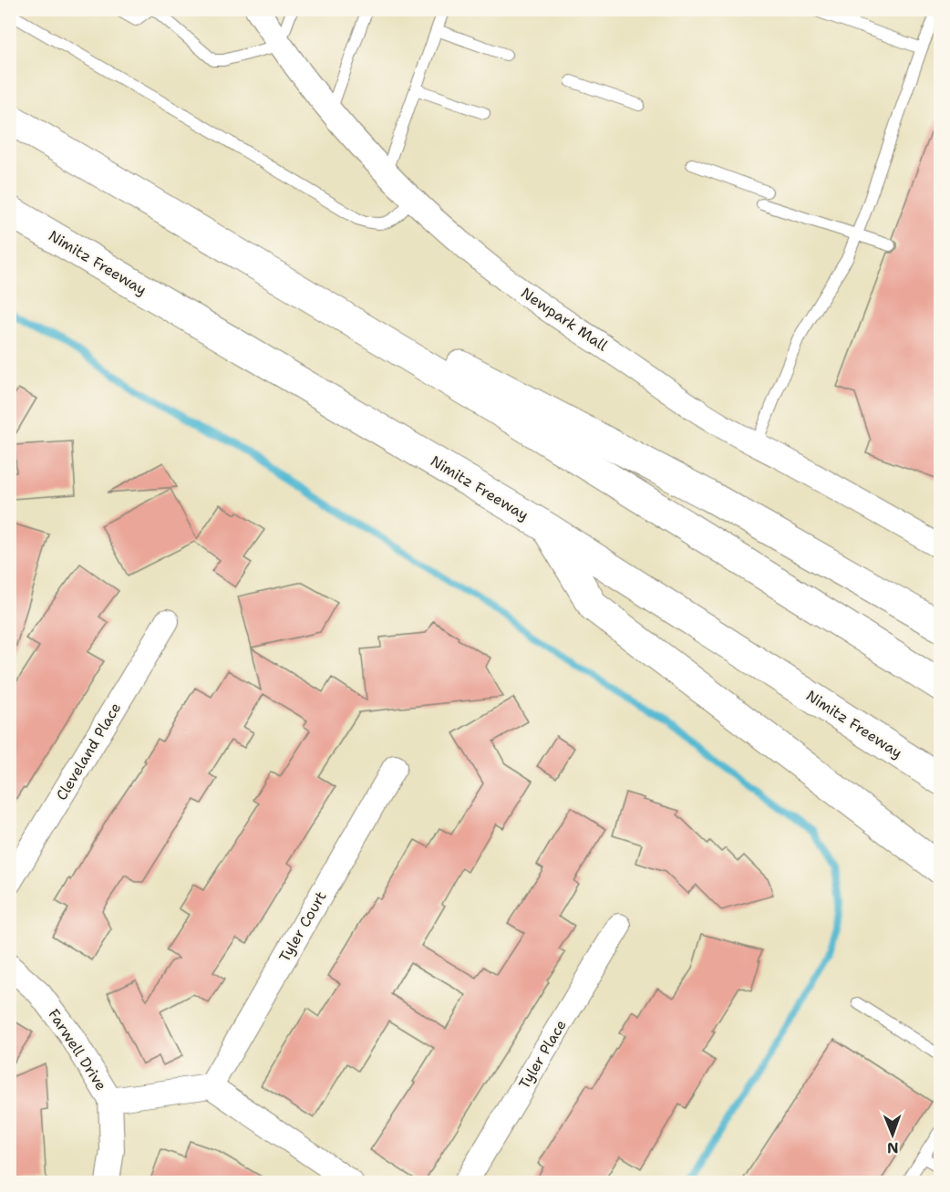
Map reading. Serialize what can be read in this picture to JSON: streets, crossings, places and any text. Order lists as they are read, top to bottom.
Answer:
{
  "streets": {
    "highway": ["Nimitz Freeway"],
    "street": [
      "Newpark Mall",
      "Cleveland Place",
      "Tyler Court",
      "Farwell Drive",
      "Tyler Place"
    ]
  },
  "north": "bottom"
}
